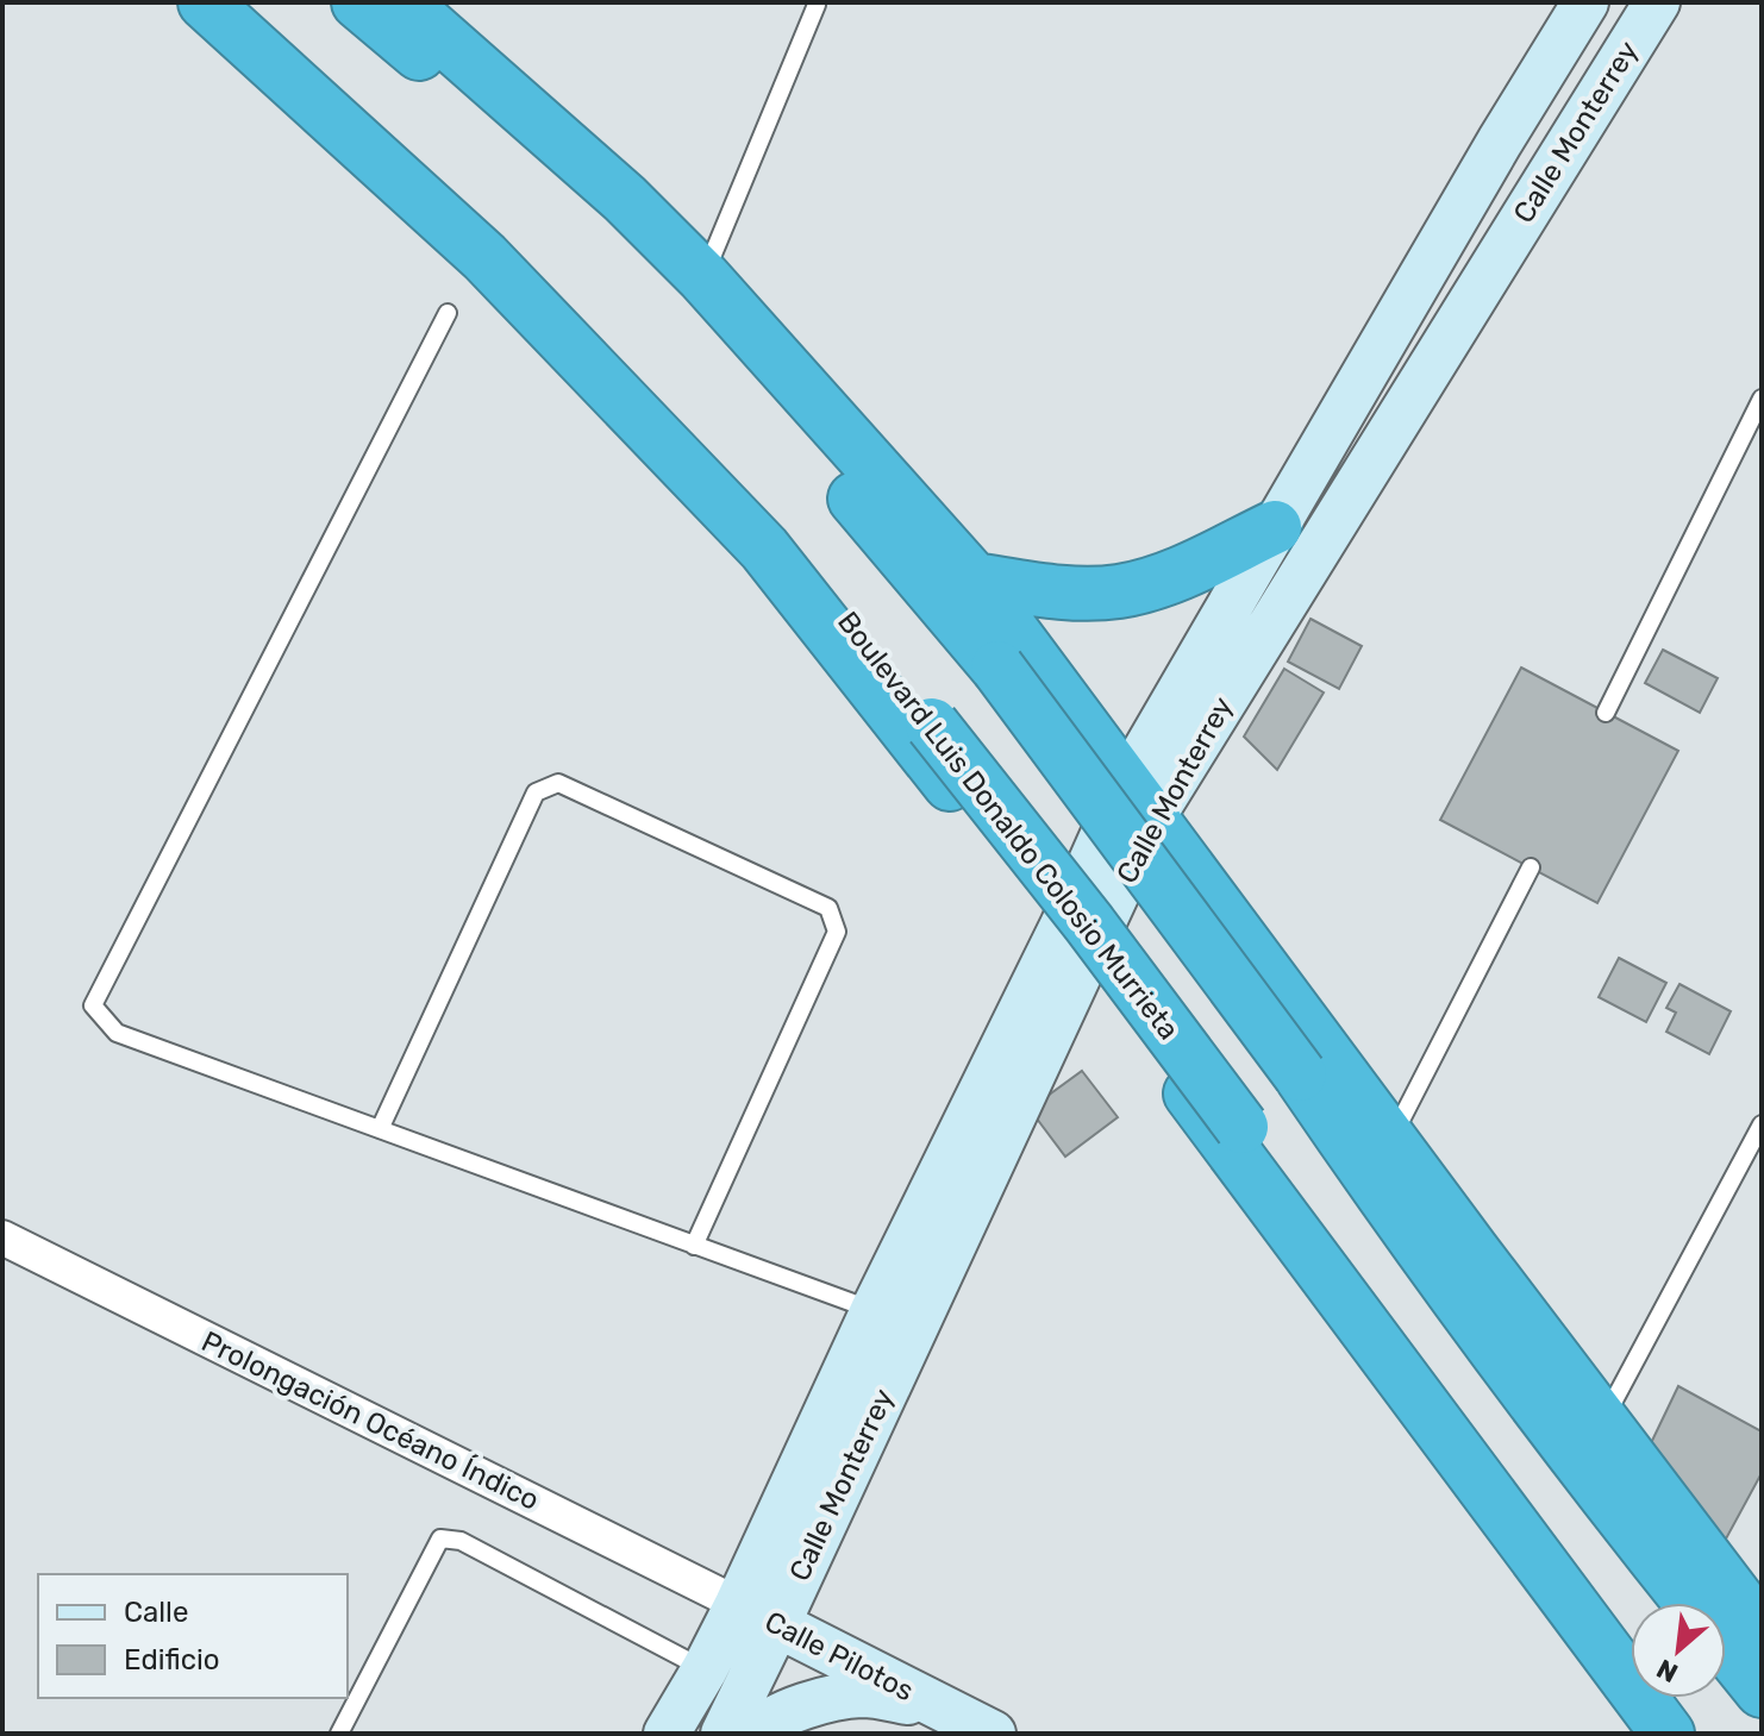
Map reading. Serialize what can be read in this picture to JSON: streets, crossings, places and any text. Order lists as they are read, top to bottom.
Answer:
{
  "streets": {
    "highway": ["Boulevard Luis Donaldo Colosio Murrieta"],
    "street": ["Calle Monterrey", "Prolongación Océano Índico", "Calle Pilotos"]
  },
  "crossings": [
    ["Calle Monterrey", "Prolongación Océano Índico"],
    ["Calle Monterrey", "Calle Pilotos"],
    ["Prolongación Océano Índico", "Calle Pilotos"]
  ],
  "legend": ["Calle", "Edificio"],
  "north": "bottom left"
}
